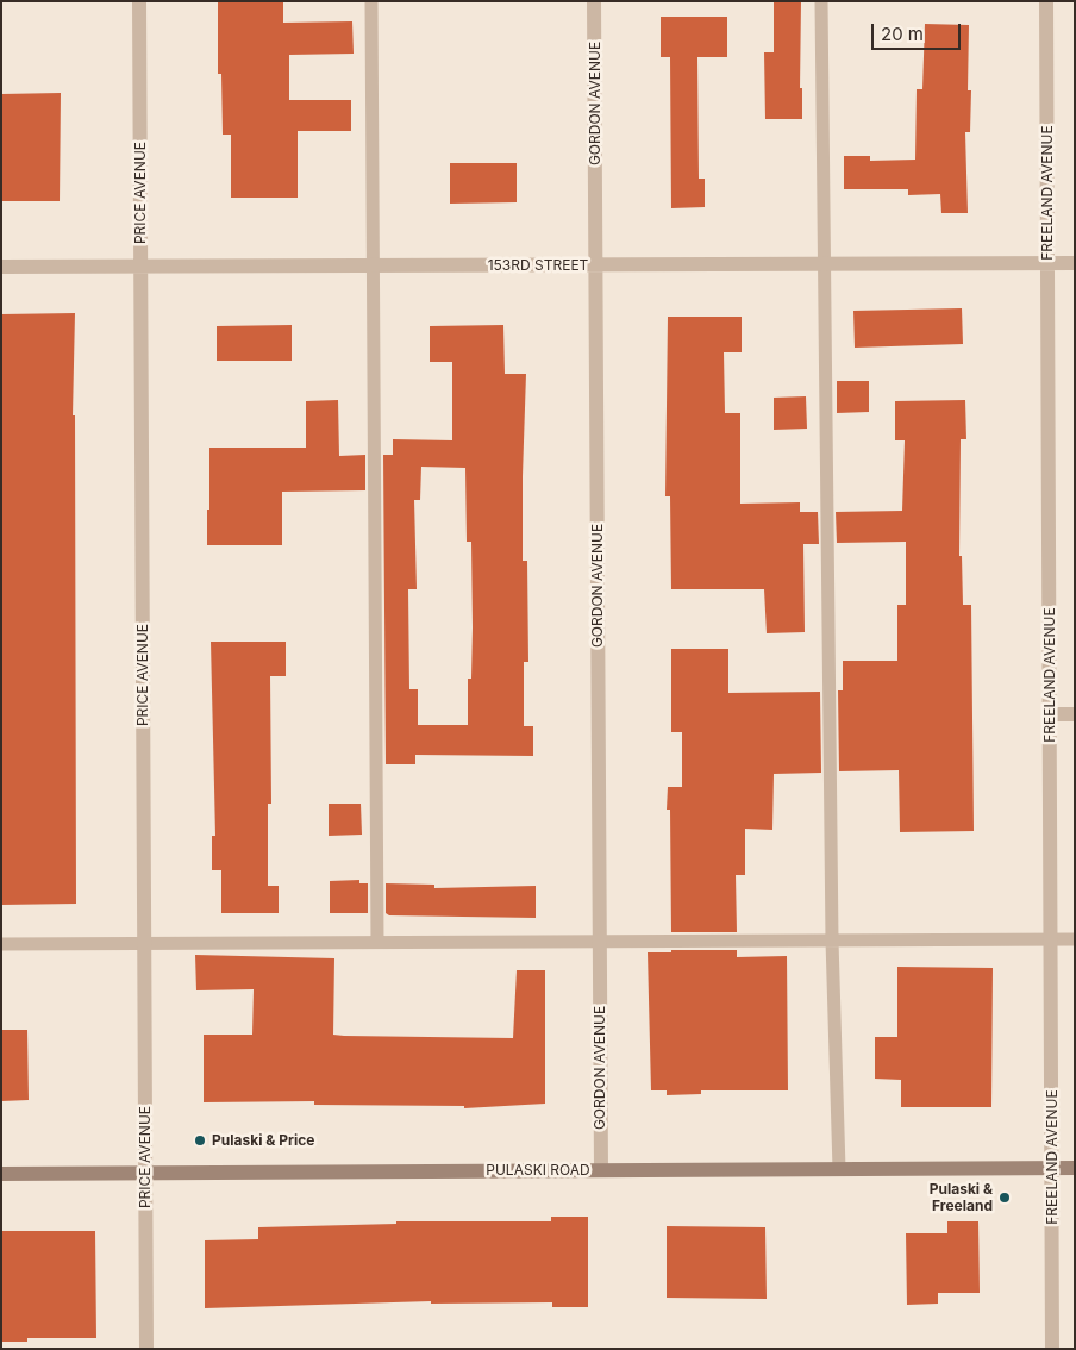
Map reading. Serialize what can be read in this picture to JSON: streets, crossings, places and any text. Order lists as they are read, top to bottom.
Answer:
{
  "streets": {
    "street": [
      "GORDON AVENUE",
      "PRICE AVENUE",
      "FREELAND AVENUE",
      "153RD STREET",
      "PULASKI ROAD"
    ]
  },
  "crossings": [
    ["GORDON AVENUE", "153RD STREET"],
    ["GORDON AVENUE", "PULASKI ROAD"],
    ["PRICE AVENUE", "153RD STREET"],
    ["PRICE AVENUE", "PULASKI ROAD"],
    ["FREELAND AVENUE", "153RD STREET"],
    ["FREELAND AVENUE", "PULASKI ROAD"]
  ],
  "places": ["Pulaski & Price", "Pulaski & Freeland"],
  "scale_bar": "20 m"
}
